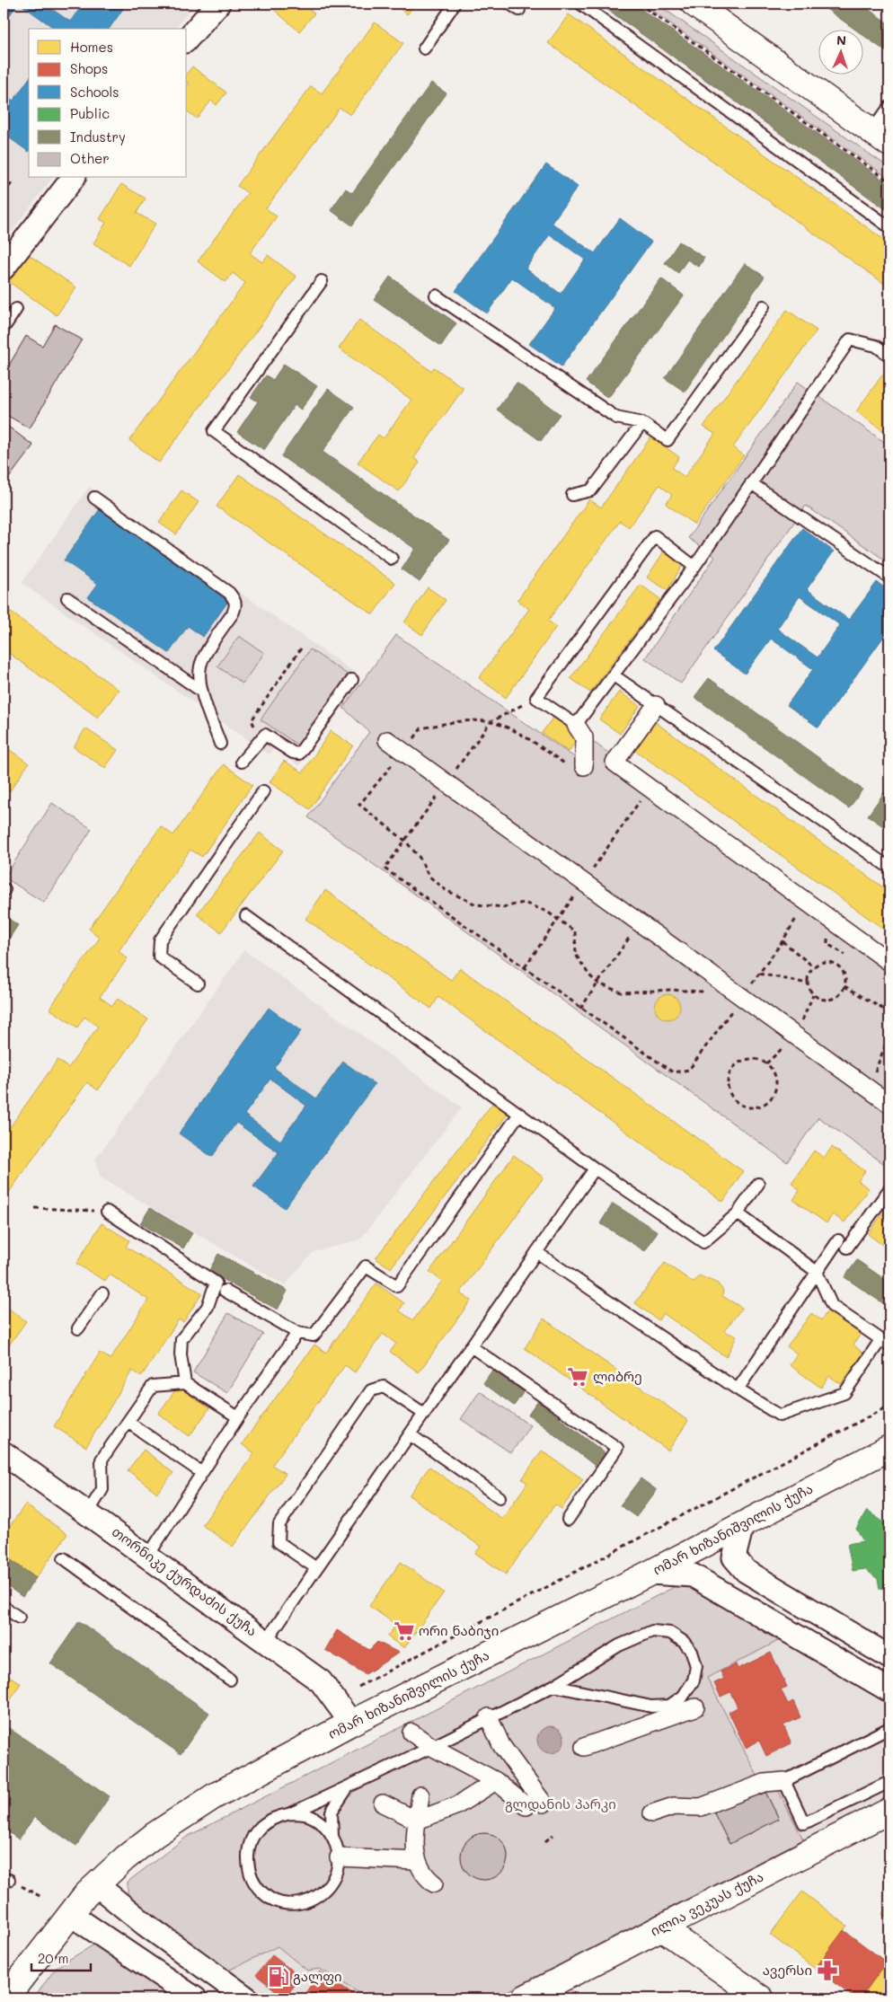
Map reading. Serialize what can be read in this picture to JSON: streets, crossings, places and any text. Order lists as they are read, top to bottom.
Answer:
{
  "streets": {
    "main road": ["ომარ ხიზანიშვილის ქუჩა", "ილია ვეკუას ქუჩა"],
    "street": ["თორნიკე ქურდაძის ქუჩა"]
  },
  "crossings": [
    ["ომარ ხიზანიშვილის ქუჩა", "თორნიკე ქურდაძის ქუჩა"]
  ],
  "parks": ["გლდანის პარკი"],
  "places": {
    "supermarket": ["ლიბრე", "ორი ნაბიჯი"],
    "pharmacy": ["ავერსი"],
    "fuel station": ["გალფი"]
  },
  "legend": [
    "Homes",
    "Shops",
    "Schools",
    "Public",
    "Industry",
    "Other"
  ],
  "scale_bar": "20 m",
  "north": "top"
}
